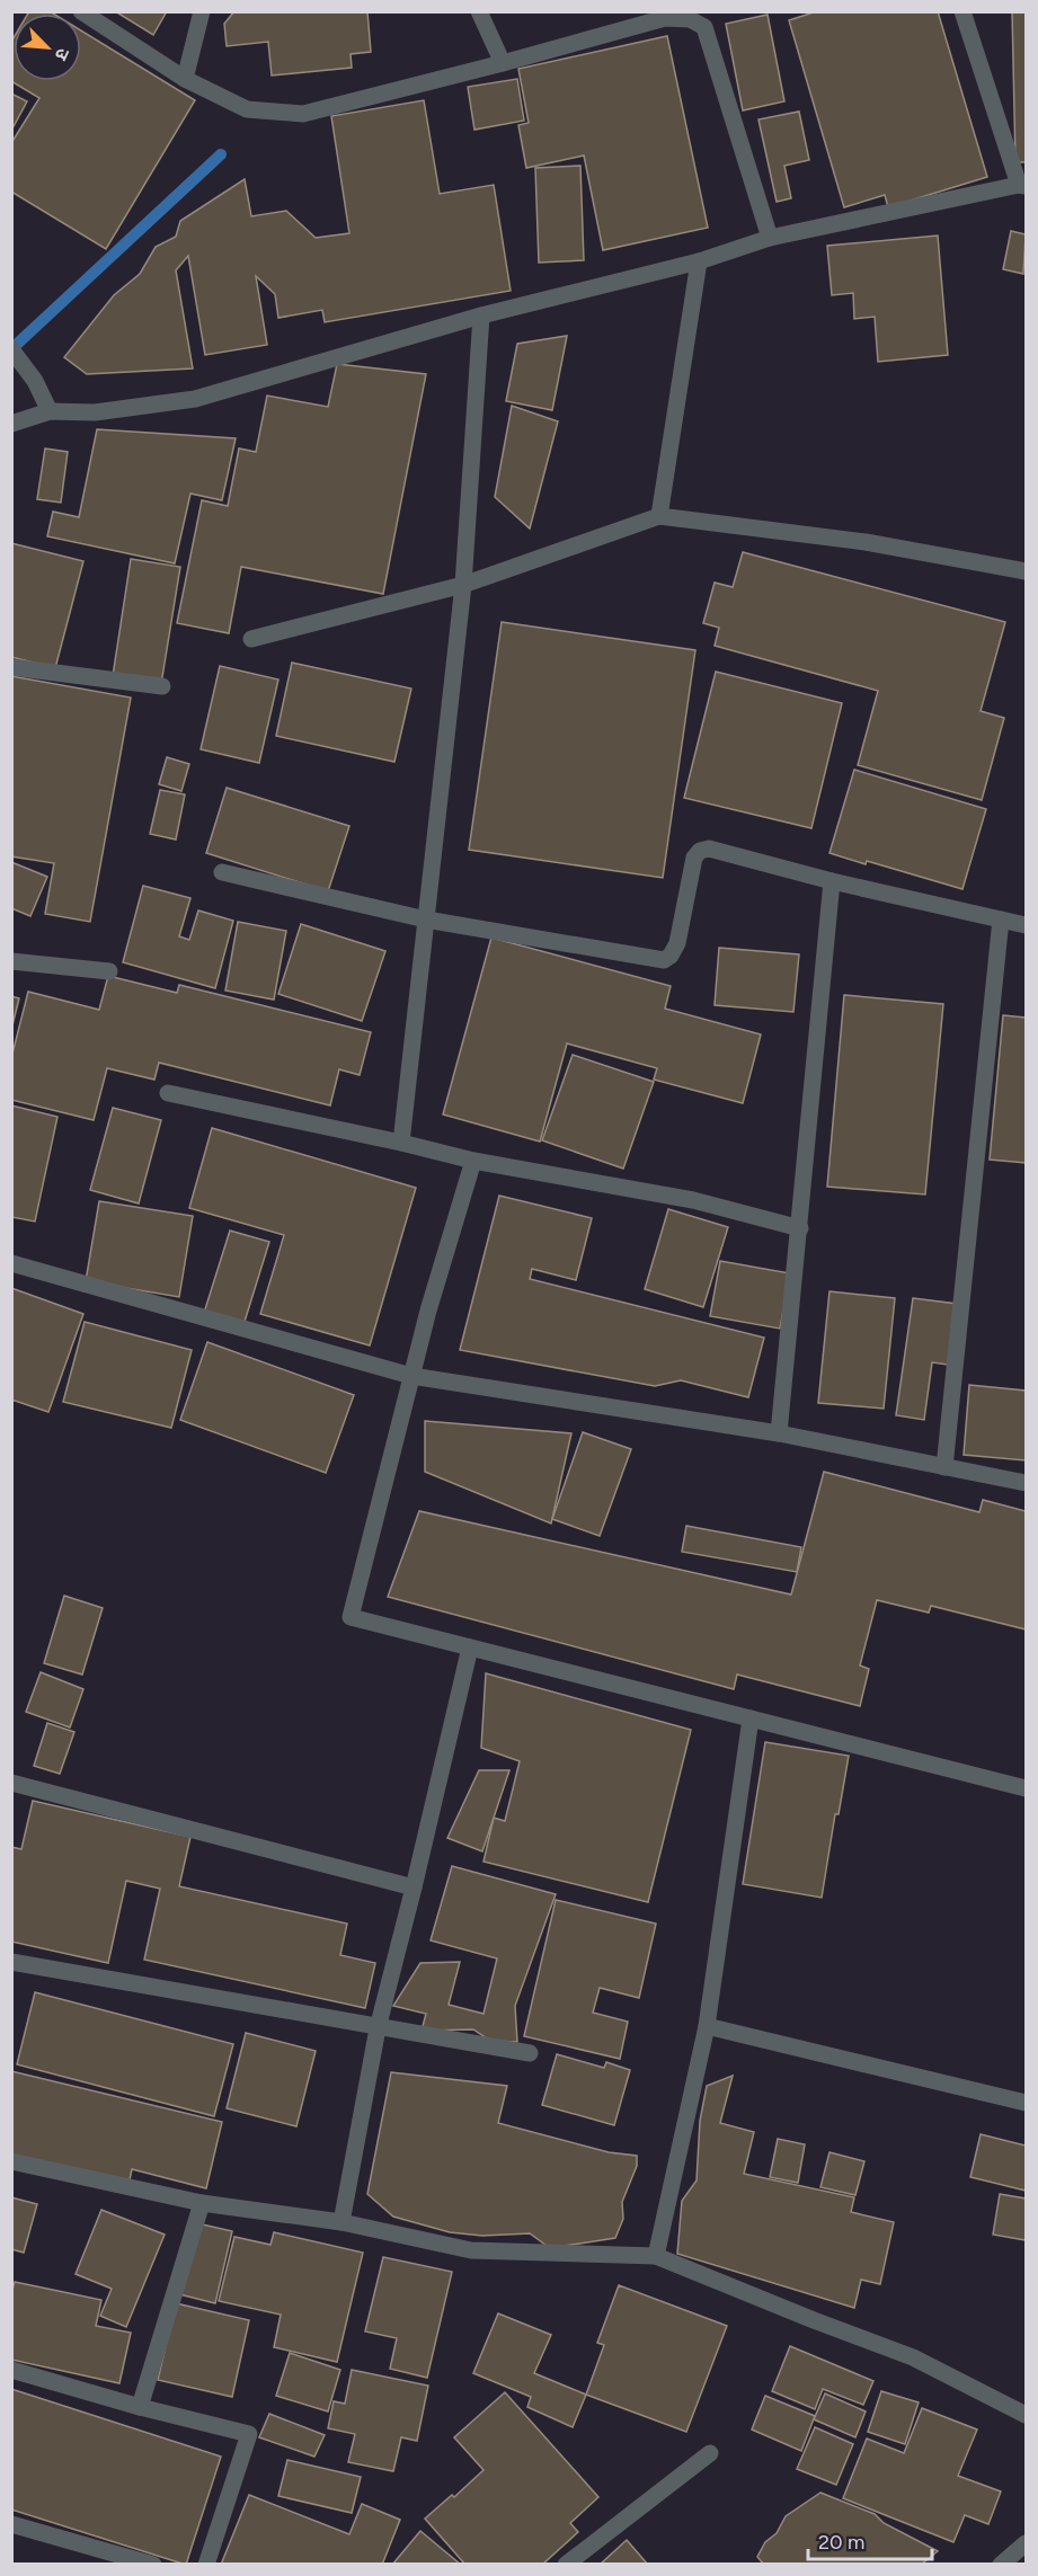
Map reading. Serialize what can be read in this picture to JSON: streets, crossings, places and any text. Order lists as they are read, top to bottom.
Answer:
{
  "scale_bar": "20 m",
  "north": "bottom right"
}
